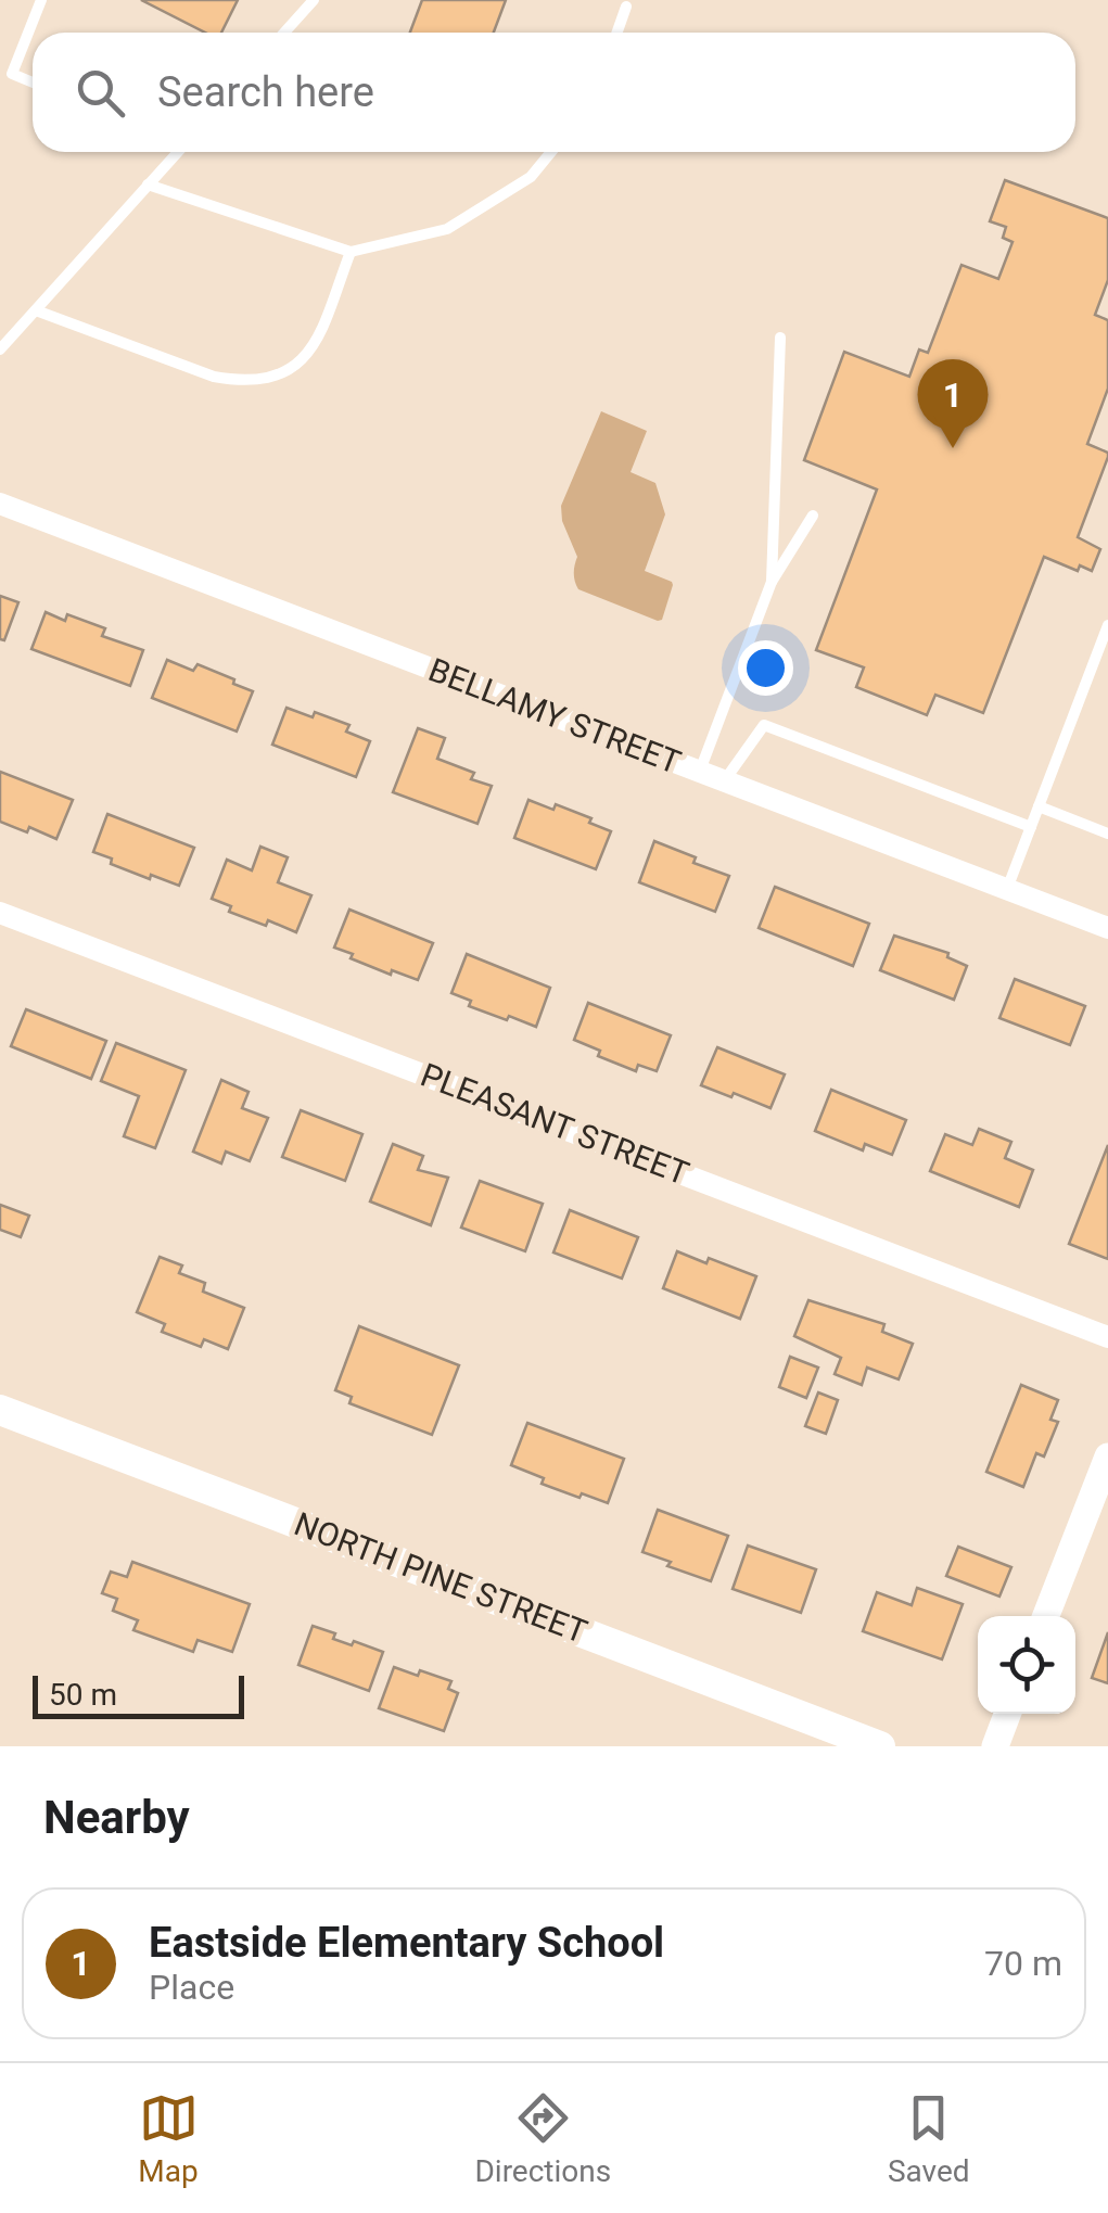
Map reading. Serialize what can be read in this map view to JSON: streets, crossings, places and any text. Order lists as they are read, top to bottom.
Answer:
{
  "streets": {
    "main road": ["NORTH PINE STREET"],
    "street": ["BELLAMY STREET", "PLEASANT STREET"]
  },
  "scale_bar": "50 m",
  "page": {
    "search": "Search here",
    "pins": "1",
    "scale": "50 m",
    "heading": "Nearby",
    "list": [
      {
        "mark": "1",
        "name": "Eastside Elementary School",
        "note": "Place",
        "value": "70 m"
      }
    ],
    "nav": ["Map", "Directions", "Saved"]
  }
}
